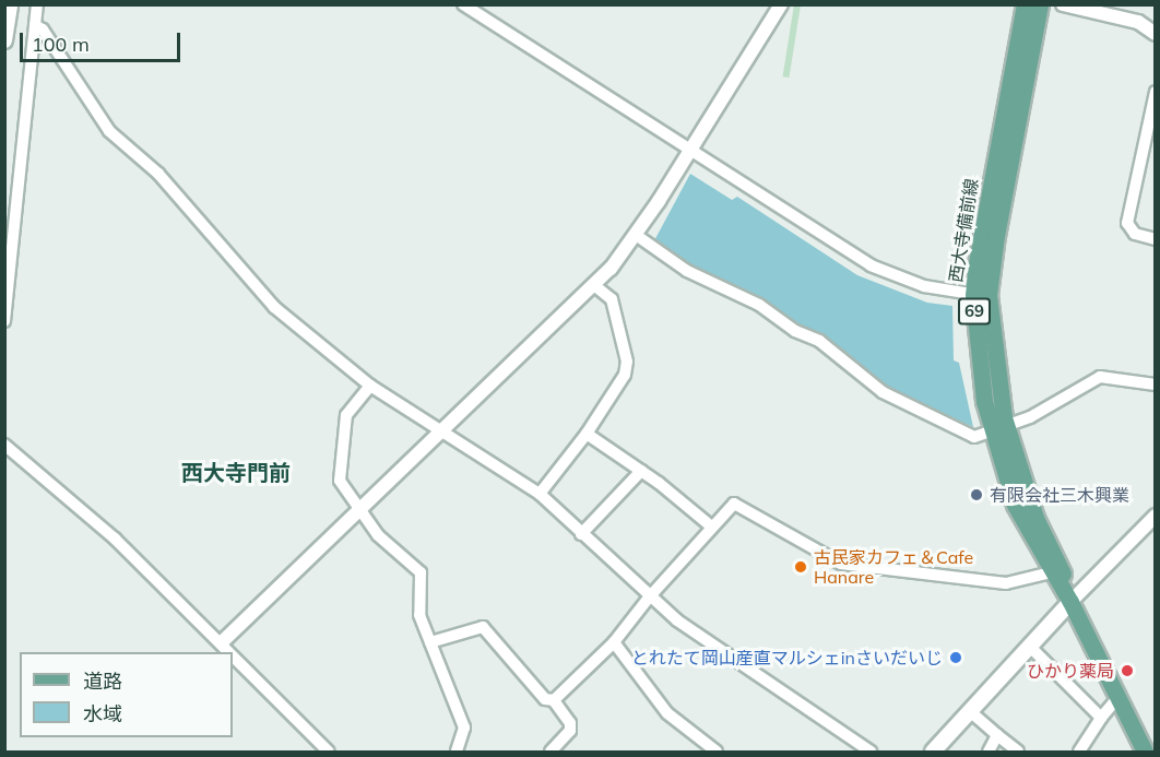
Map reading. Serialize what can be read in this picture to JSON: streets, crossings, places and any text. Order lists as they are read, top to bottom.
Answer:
{
  "streets": {
    "main road": ["西大寺備前線", "69"]
  },
  "districts": ["西大寺門前"],
  "places": [
    "有限会社三木興業",
    "古民家カフェ＆Cafe Hanare",
    "とれたて岡山産直マルシェinさいだいじ",
    "ひかり薬局"
  ],
  "legend": ["道路", "水域"],
  "scale_bar": "100 m"
}
